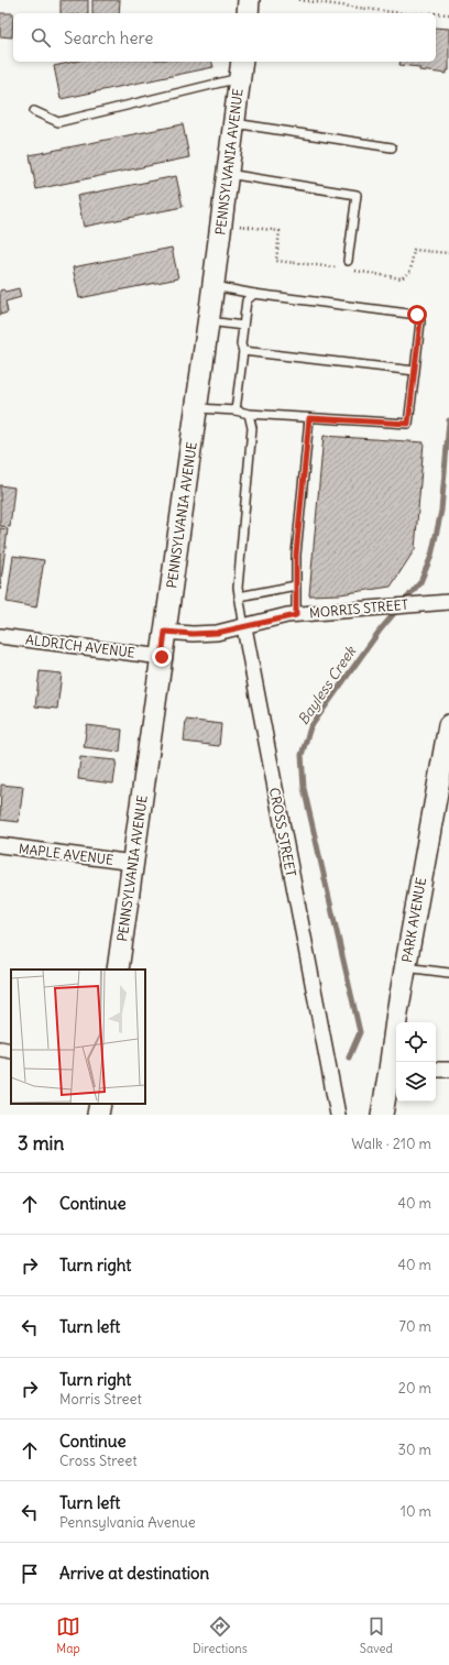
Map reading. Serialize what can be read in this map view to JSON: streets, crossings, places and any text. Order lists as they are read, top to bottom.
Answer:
{
  "streets": {
    "street": [
      "PENNSYLVANIA AVENUE",
      "MORRIS STREET",
      "ALDRICH AVENUE",
      "CROSS STREET",
      "MAPLE AVENUE",
      "PARK AVENUE"
    ]
  },
  "crossings": [
    ["PENNSYLVANIA AVENUE", "ALDRICH AVENUE"],
    ["PENNSYLVANIA AVENUE", "MAPLE AVENUE"],
    ["MORRIS STREET", "CROSS STREET"]
  ],
  "water": ["Bayless Creek"],
  "page": {
    "search": "Search here",
    "heading": ["3 min", "Walk · 210 m"],
    "list": [
      ["Continue", "40 m"],
      ["Turn right", "40 m"],
      ["Turn left", "70 m"],
      ["Turn right", "Morris Street", "20 m"],
      ["Continue", "Cross Street", "30 m"],
      ["Turn left", "Pennsylvania Avenue", "10 m"],
      "Arrive at destination"
    ],
    "nav": ["Map", "Directions", "Saved"]
  }
}
